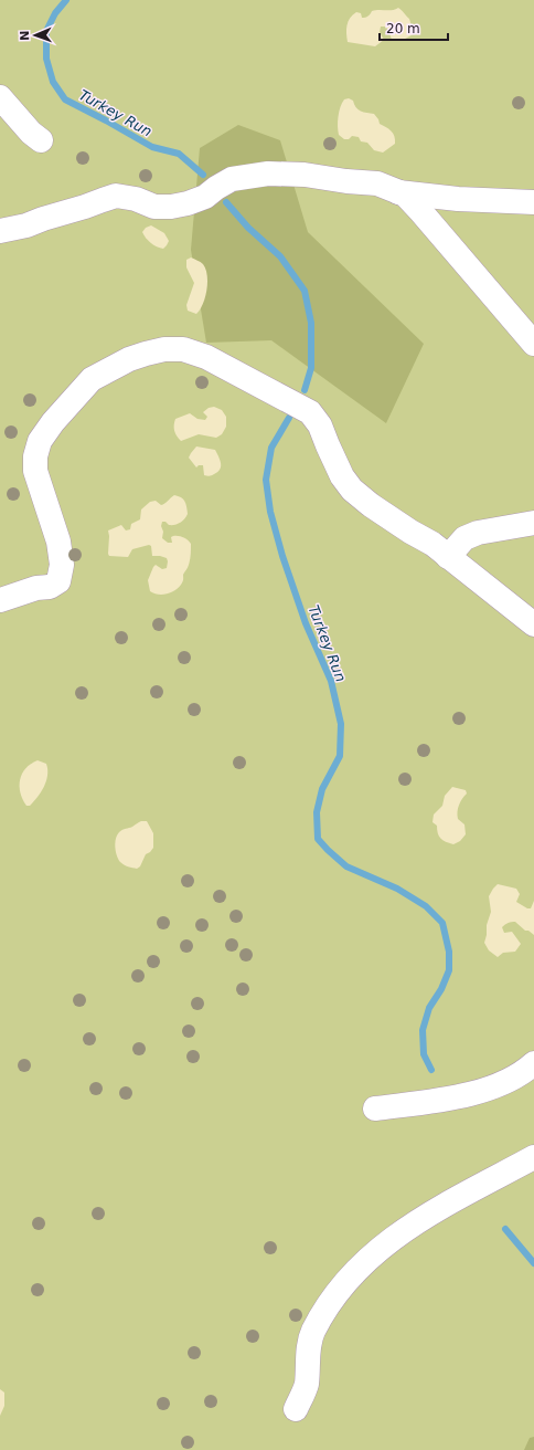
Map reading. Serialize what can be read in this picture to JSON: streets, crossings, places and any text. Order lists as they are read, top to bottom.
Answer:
{
  "water": ["Turkey Run"],
  "scale_bar": "20 m",
  "north": "left"
}
